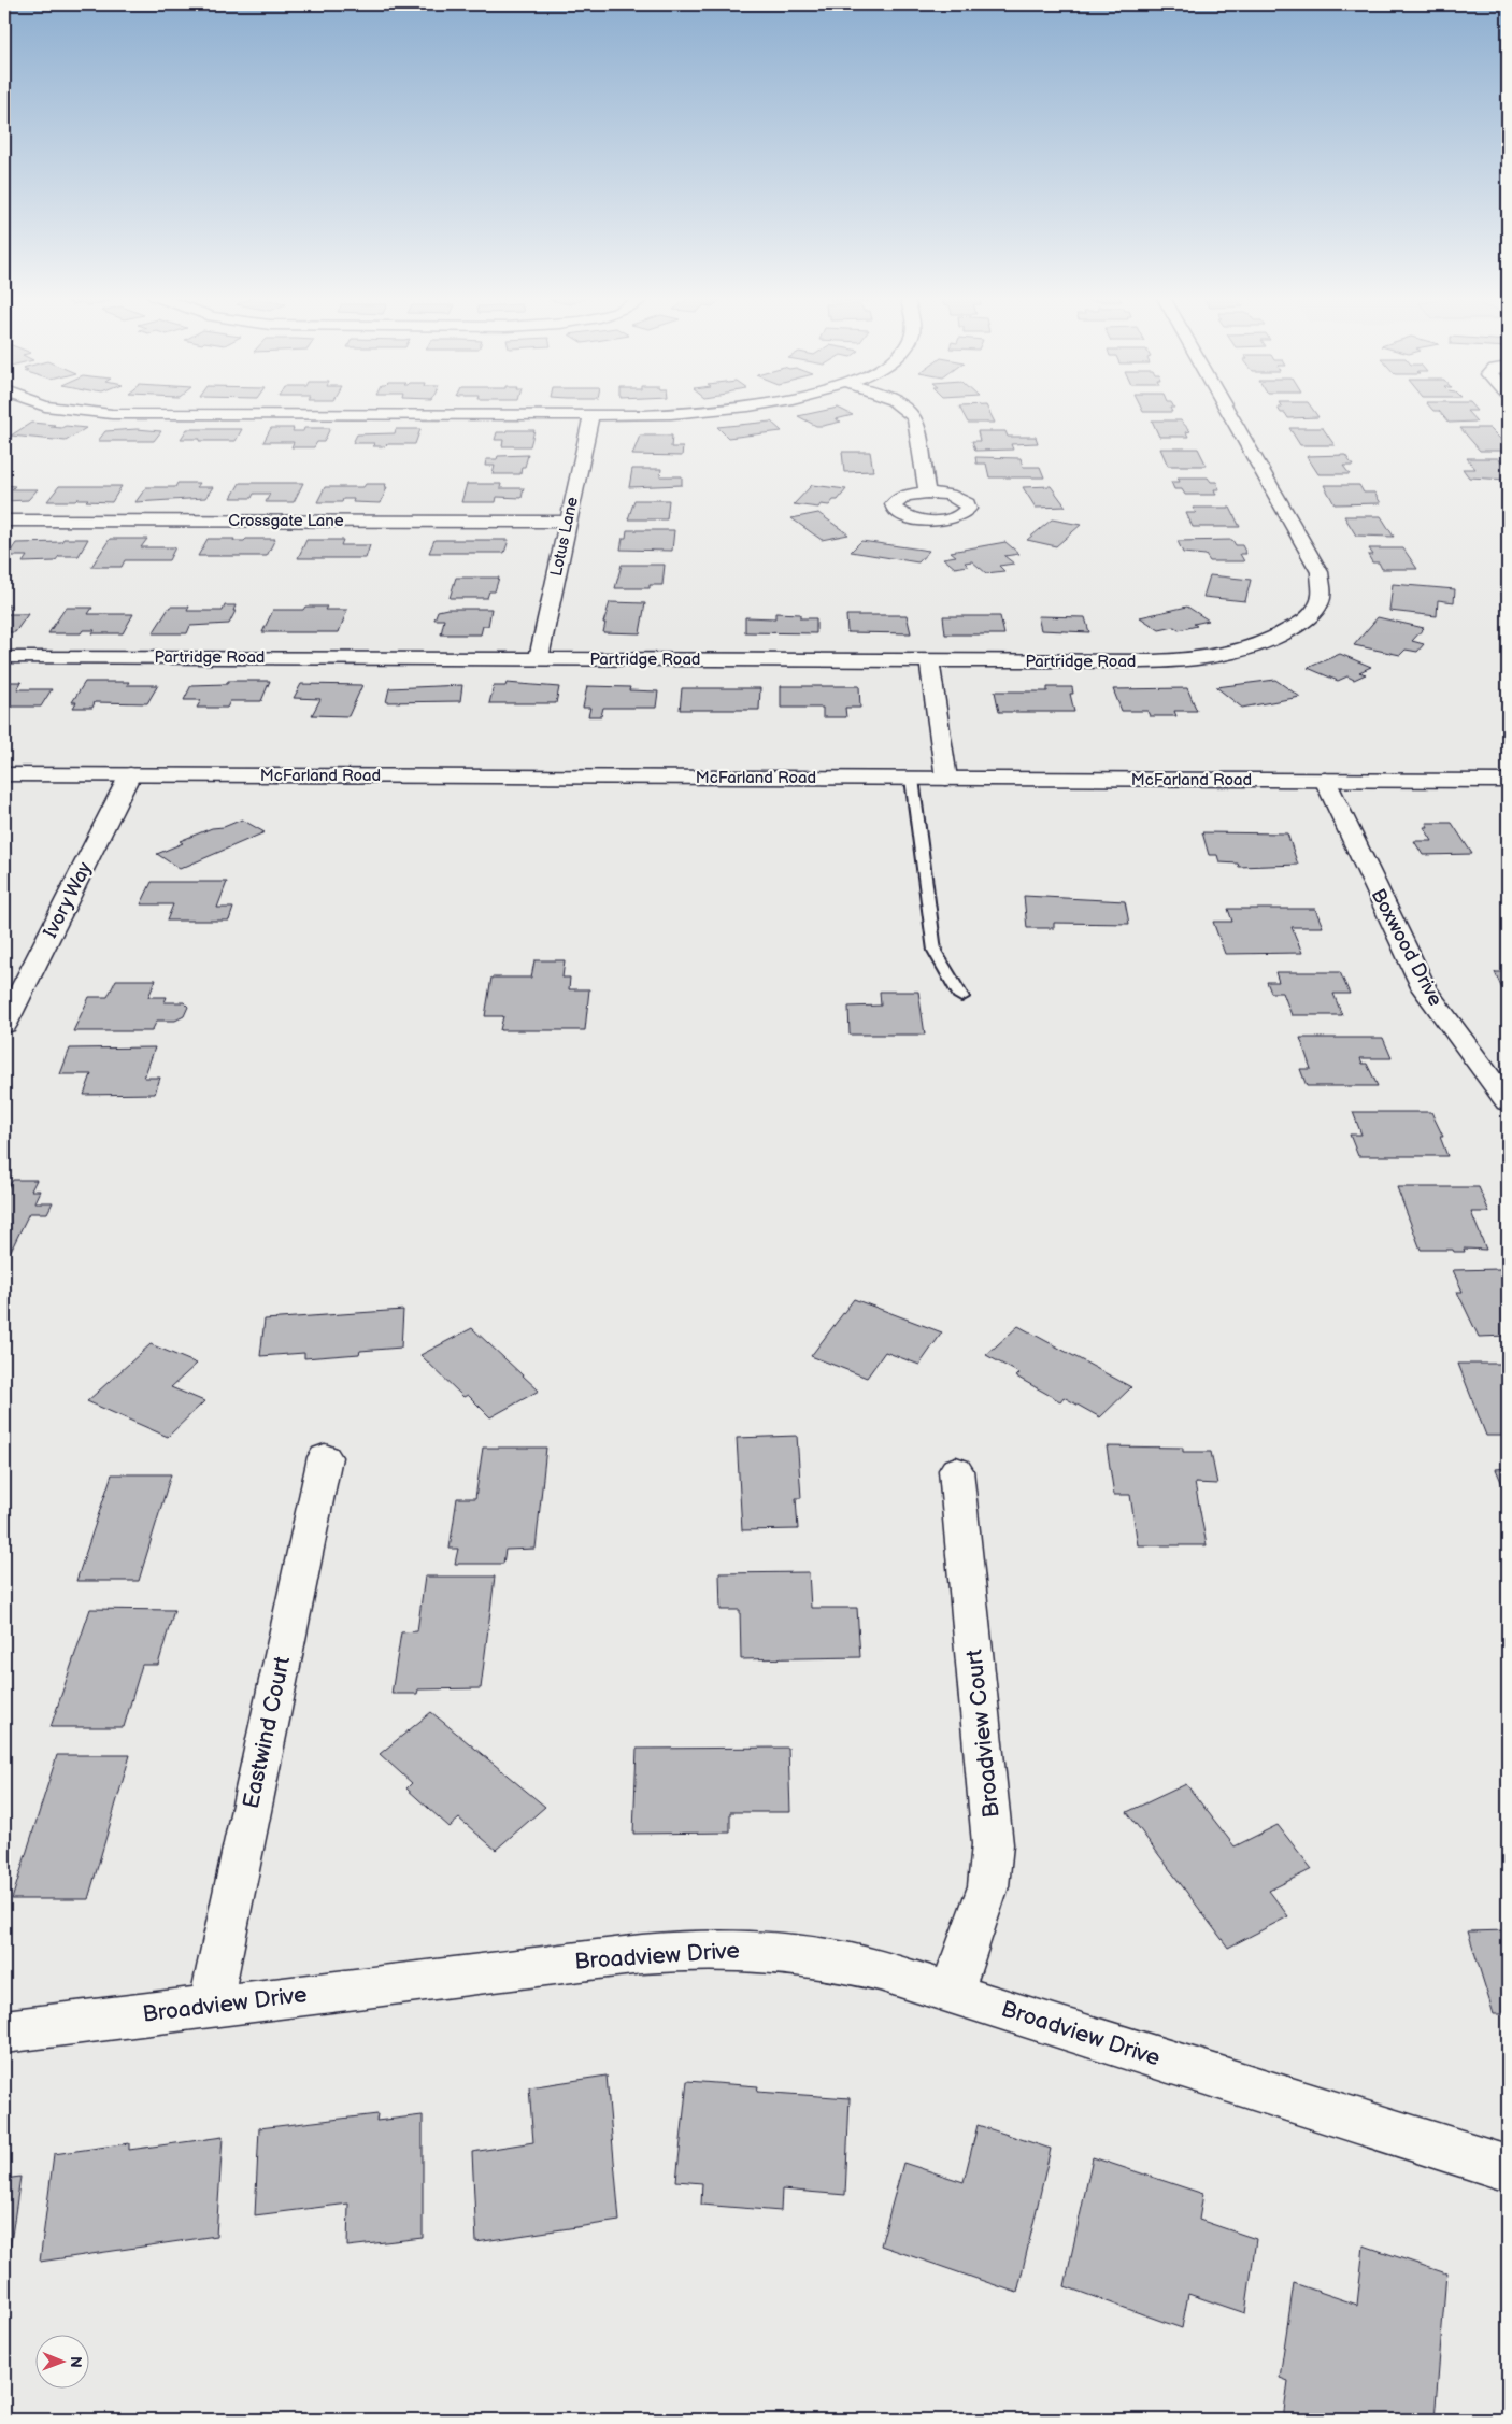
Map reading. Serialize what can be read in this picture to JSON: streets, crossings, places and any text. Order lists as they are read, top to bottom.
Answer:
{
  "streets": {
    "street": [
      "Crossgate Lane",
      "Lotus Lane",
      "Partridge Road",
      "McFarland Road",
      "Ivory Way",
      "Boxwood Drive",
      "Eastwind Court",
      "Broadview Court",
      "Broadview Drive"
    ]
  },
  "crossings": [
    ["Crossgate Lane", "Lotus Lane"],
    ["Lotus Lane", "Partridge Road"],
    ["McFarland Road", "Ivory Way"],
    ["McFarland Road", "Boxwood Drive"],
    ["Eastwind Court", "Broadview Drive"],
    ["Broadview Court", "Broadview Drive"]
  ],
  "north": "right"
}
